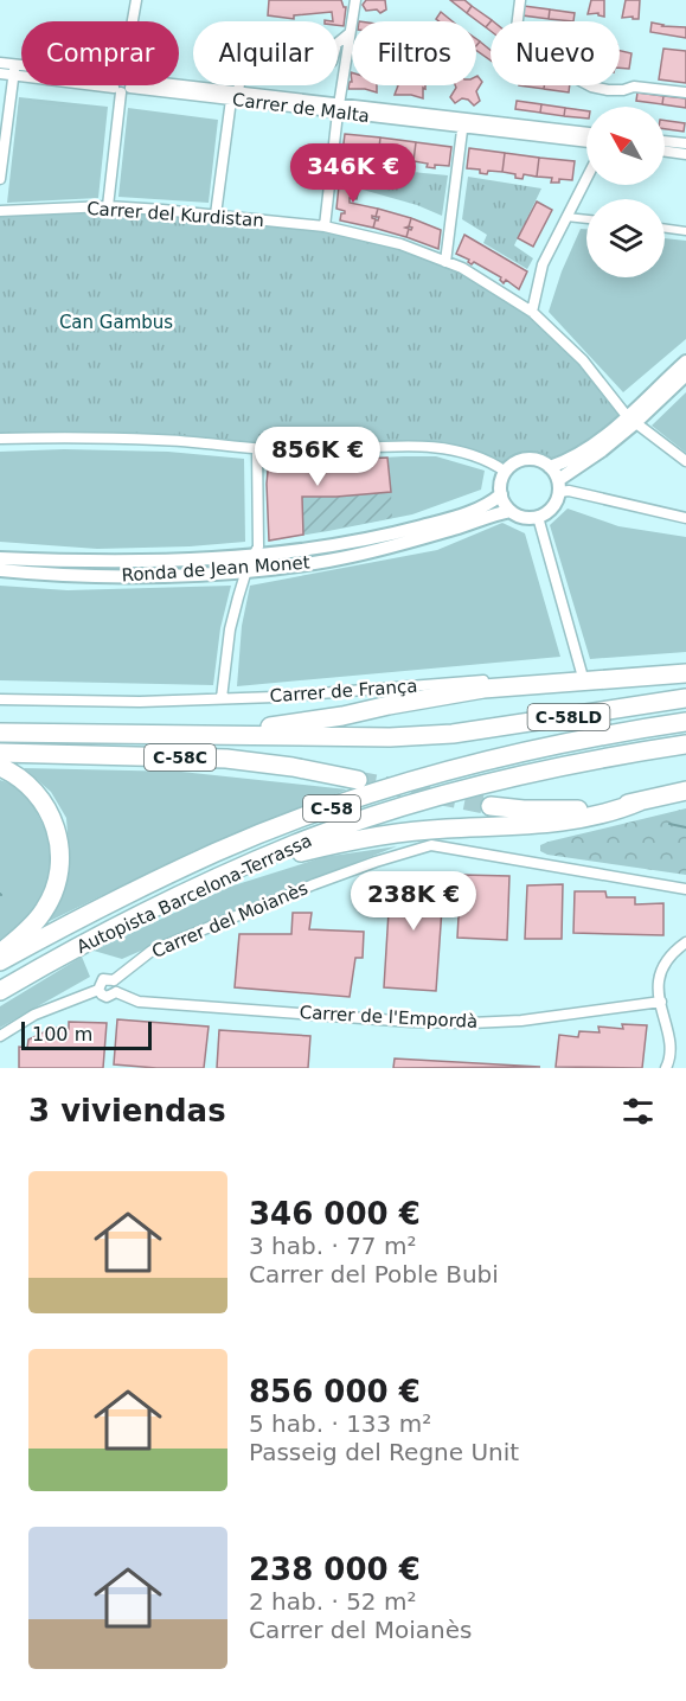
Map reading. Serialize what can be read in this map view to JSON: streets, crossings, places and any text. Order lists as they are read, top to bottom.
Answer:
{
  "streets": {
    "highway": [
      "C-58LD",
      "C-58C",
      "C-58",
      "Autopista Barcelona-Terrassa"
    ],
    "street": [
      "Carrer de Malta",
      "Carrer del Kurdistan",
      "Ronda de Jean Monet",
      "Carrer de França",
      "Carrer del Moianès",
      "Carrer de l'Empordà"
    ]
  },
  "crossings": [
    ["C-58LD", "C-58C"],
    ["Carrer del Moianès", "Carrer de l'Empordà"]
  ],
  "parks": ["Can Gambus"],
  "scale_bar": "100 m",
  "north": "top left",
  "page": {
    "chip": [
      "Comprar",
      "Alquilar",
      "Filtros",
      "Nuevo"
    ],
    "price": ["346K €", "856K €", "238K €"],
    "scale": "100 m",
    "heading": "3 viviendas",
    "list": [
      {
        "name": "346 000 €",
        "note": "3 hab. · 77 m² · Carrer del Poble Bubi"
      },
      {
        "name": "856 000 €",
        "note": "5 hab. · 133 m² · Passeig del Regne Unit"
      },
      {
        "name": "238 000 €",
        "note": "2 hab. · 52 m² · Carrer del Moianès"
      }
    ]
  }
}
